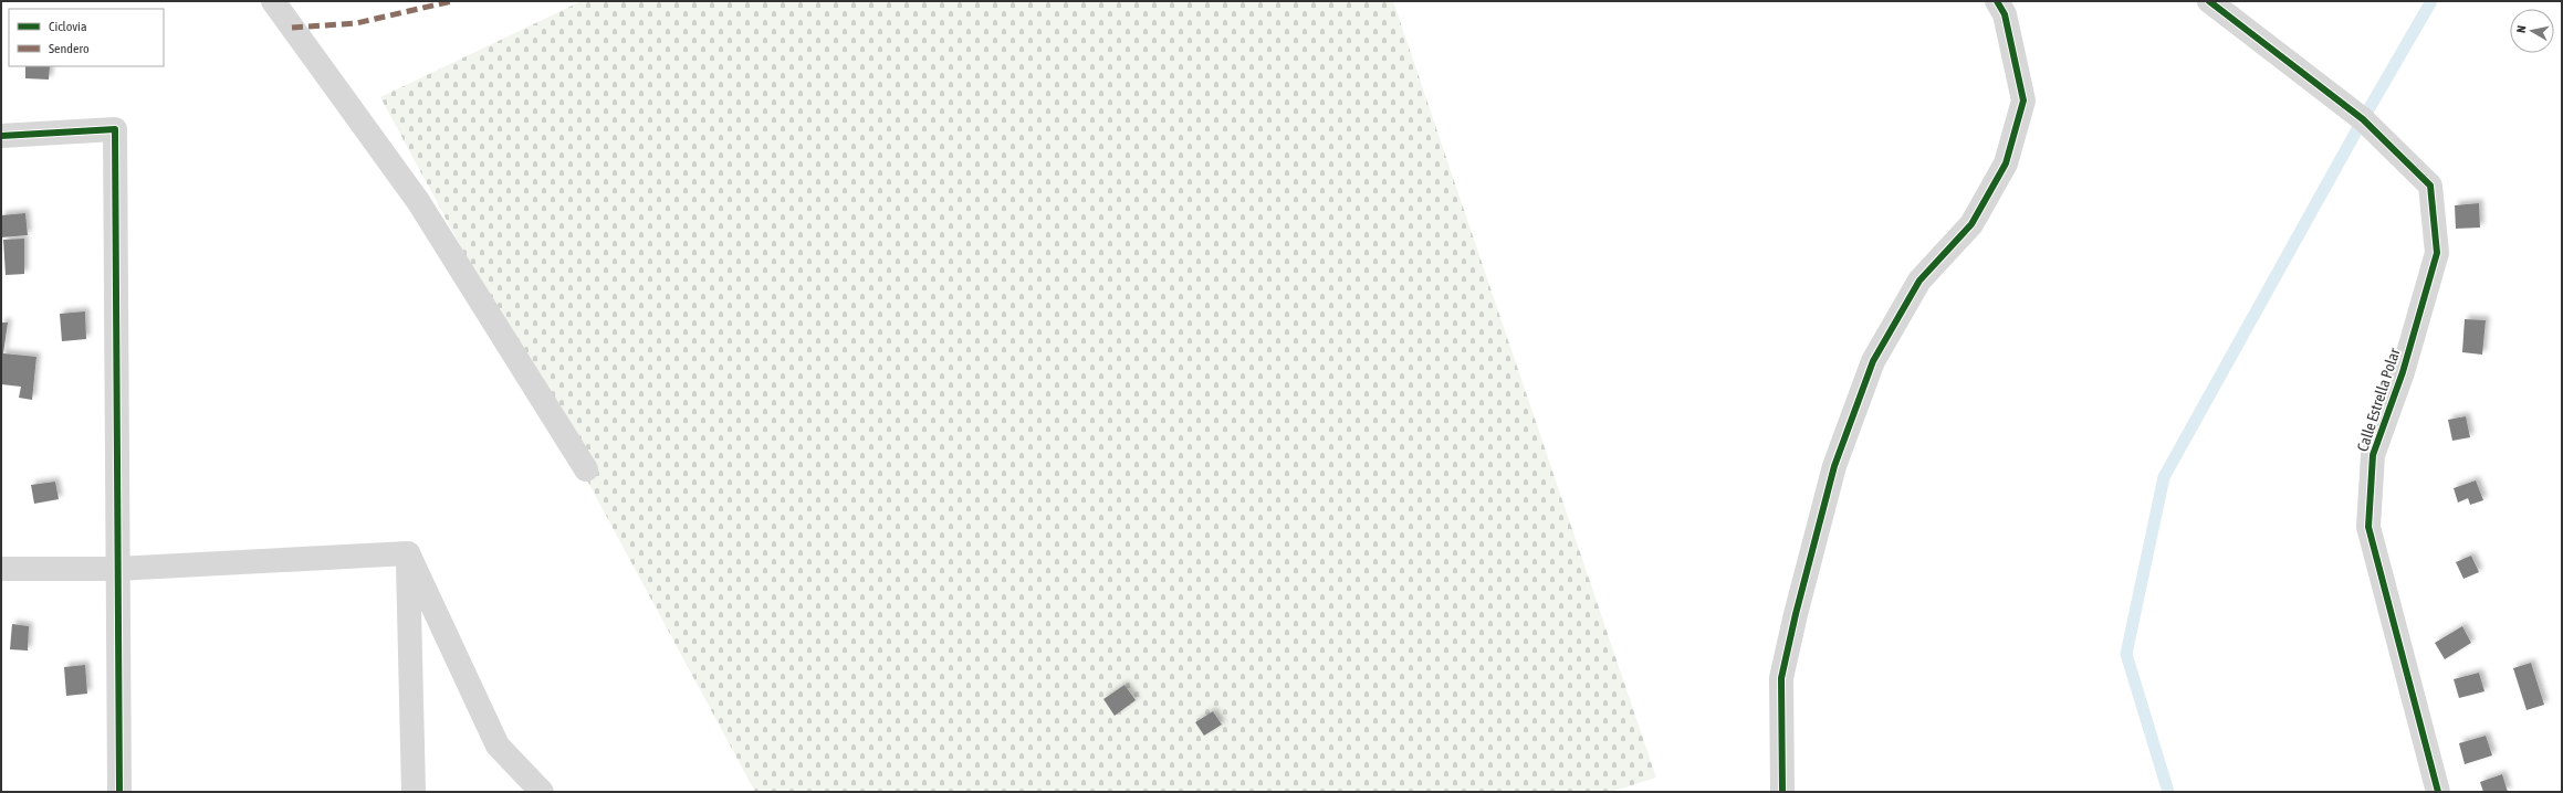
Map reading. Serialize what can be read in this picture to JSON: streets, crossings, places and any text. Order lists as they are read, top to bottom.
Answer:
{
  "streets": {
    "street": ["Calle Estrella Polar"]
  },
  "legend": ["Ciclovía", "Sendero"],
  "north": "left"
}
